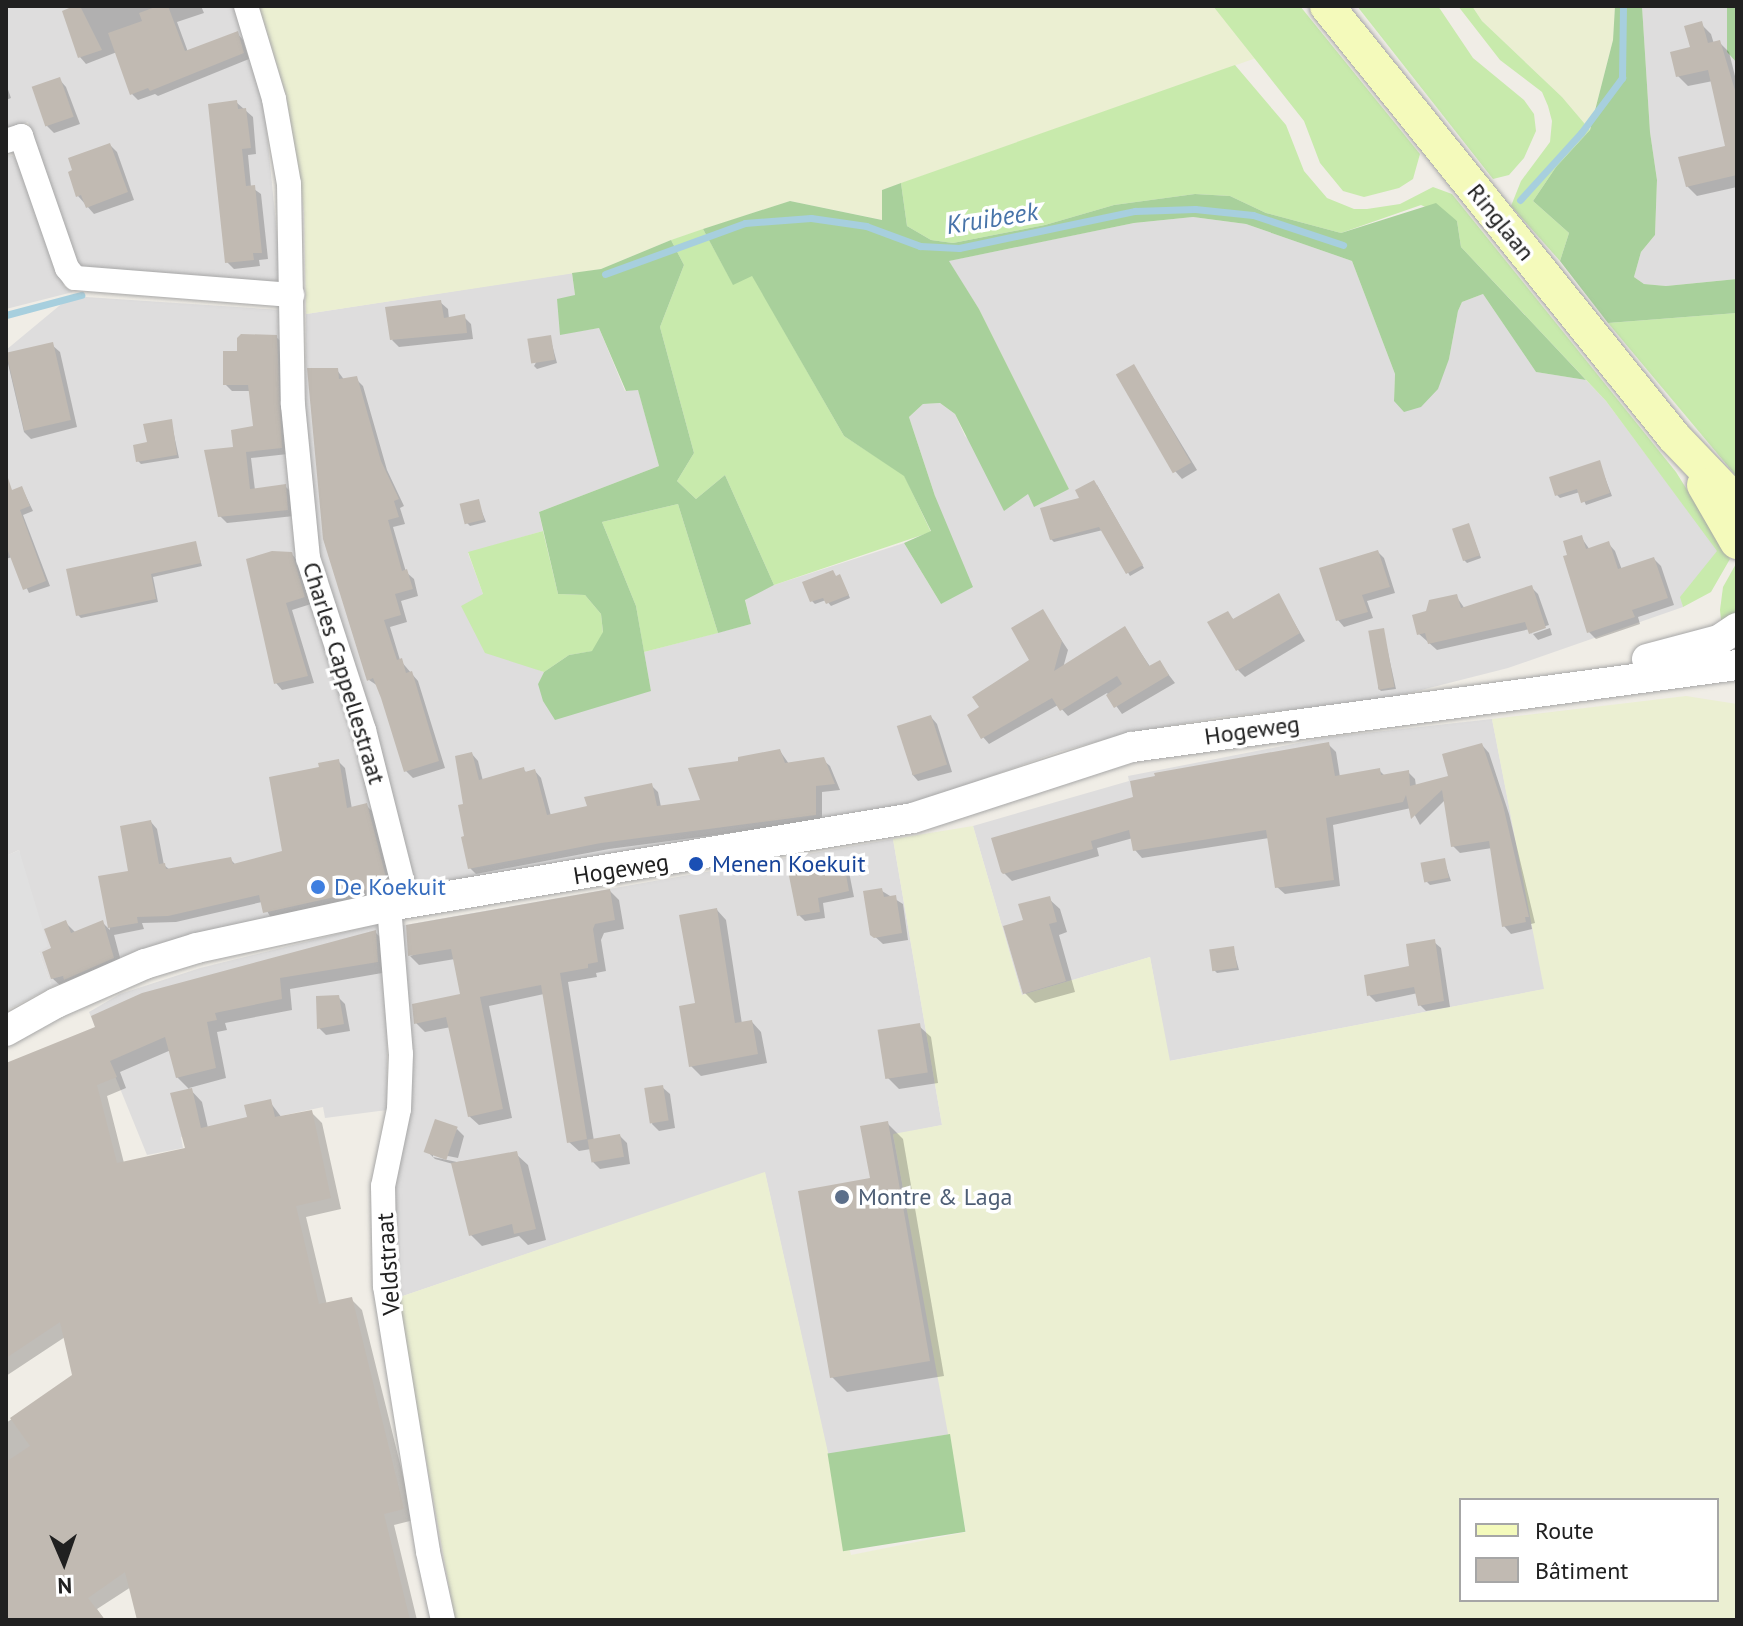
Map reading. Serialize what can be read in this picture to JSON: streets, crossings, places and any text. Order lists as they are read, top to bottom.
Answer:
{
  "streets": {
    "main road": ["Ringlaan"],
    "street": ["Charles Cappellestraat", "Hogeweg", "Veldstraat"]
  },
  "crossings": [
    ["Charles Cappellestraat", "Hogeweg"],
    ["Charles Cappellestraat", "Veldstraat"],
    ["Hogeweg", "Veldstraat"]
  ],
  "water": ["Kruibeek"],
  "places": ["Menen Koekuit", "De Koekuit", "Montre & Laga"],
  "legend": ["Route", "Bâtiment"],
  "north": "bottom"
}
